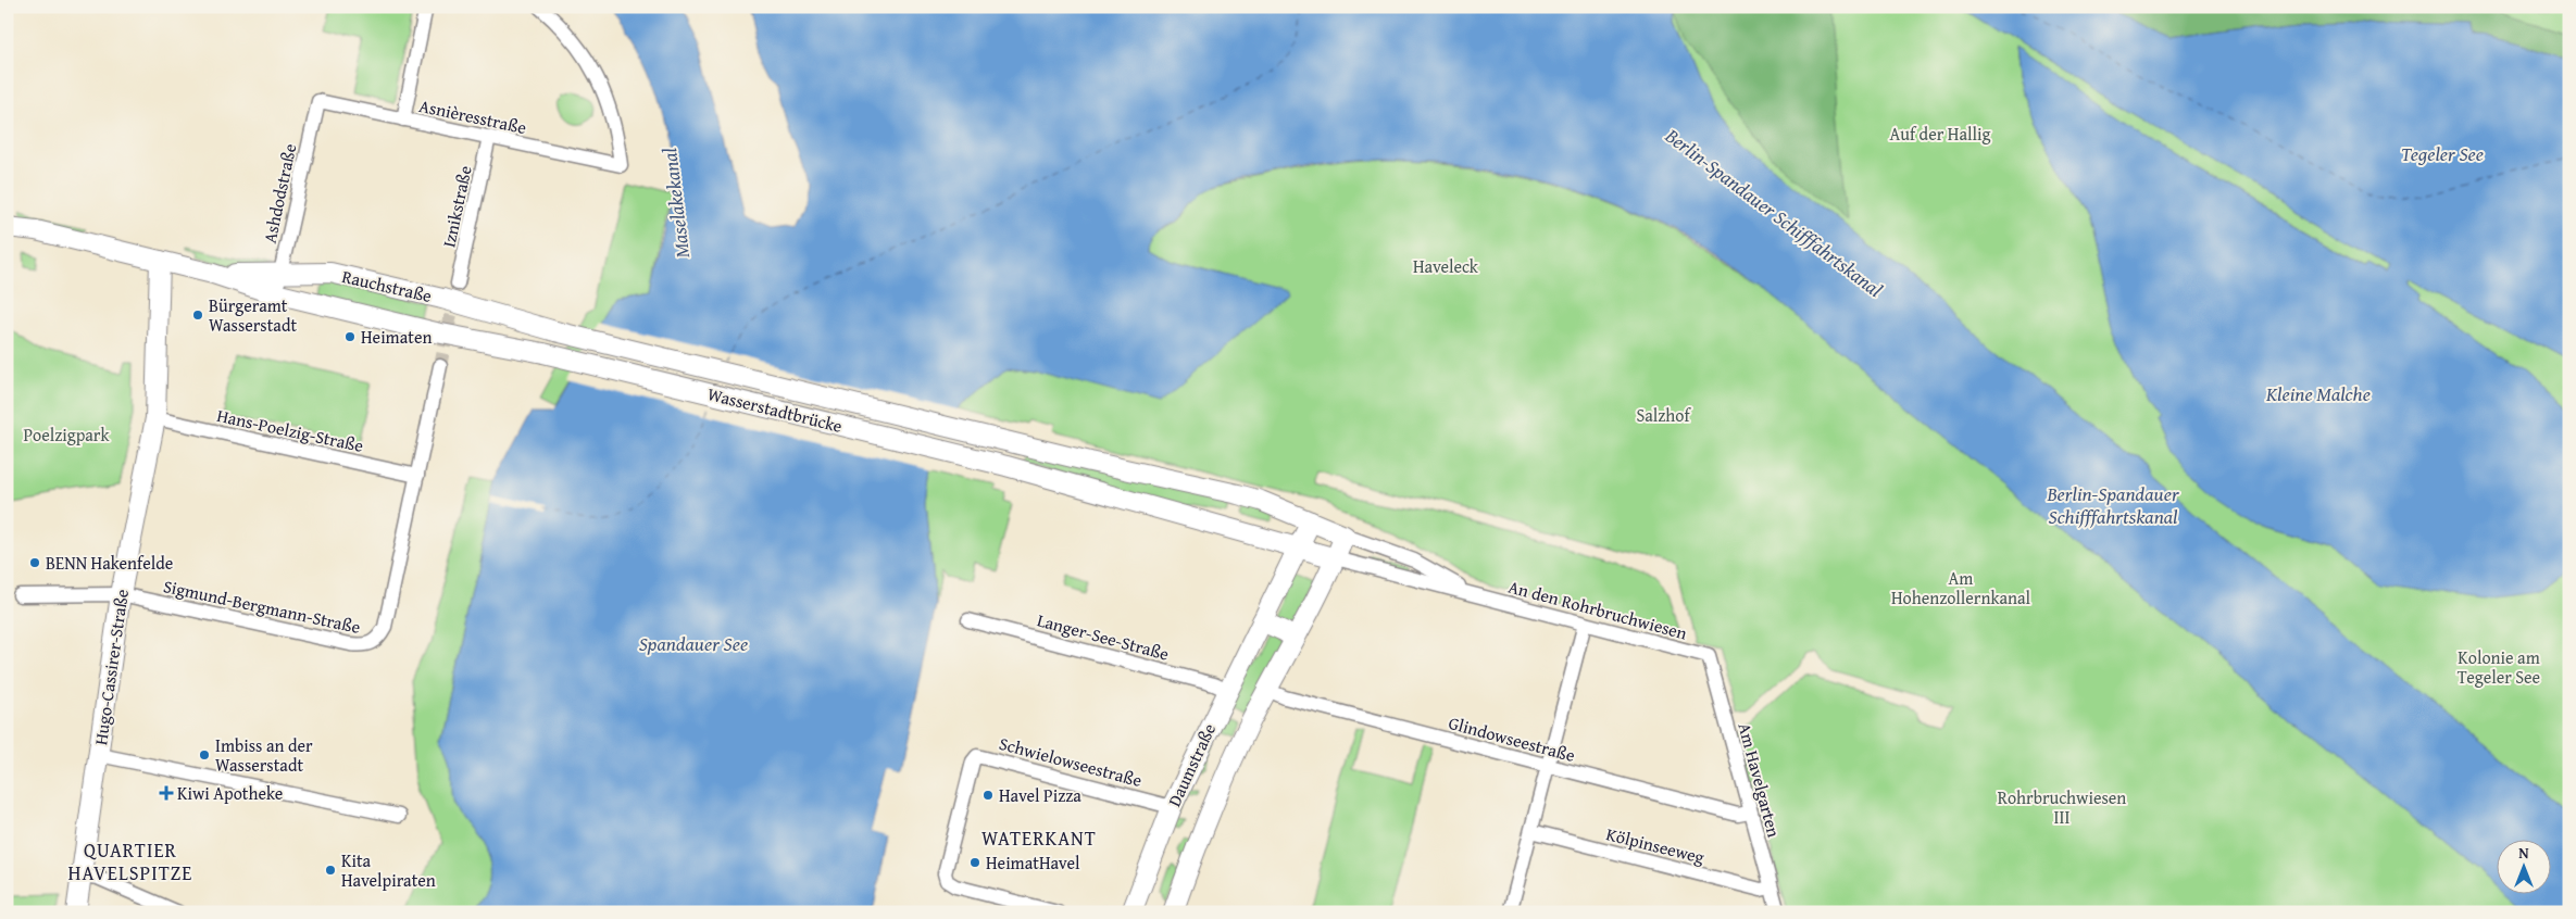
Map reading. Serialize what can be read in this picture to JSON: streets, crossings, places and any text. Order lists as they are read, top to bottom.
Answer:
{
  "streets": {
    "main road": [
      "Rauchstraße",
      "Wasserstadtbrücke",
      "Hugo-Cassirer-Straße",
      "Daumstraße"
    ],
    "street": [
      "Asnièresstraße",
      "Ashdodstraße",
      "Iznikstraße",
      "Hans-Poelzig-Straße",
      "Sigmund-Bergmann-Straße",
      "An den Rohrbruchwiesen",
      "Langer-See-Straße",
      "Glindowseestraße",
      "Schwielowseestraße",
      "Am Havelgarten",
      "Kölpinseeweg"
    ]
  },
  "crossings": [
    ["Asnièresstraße", "Ashdodstraße"],
    ["Asnièresstraße", "Iznikstraße"],
    ["Ashdodstraße", "Rauchstraße"],
    ["Rauchstraße", "Wasserstadtbrücke"],
    ["Rauchstraße", "Hugo-Cassirer-Straße"],
    ["Wasserstadtbrücke", "Daumstraße"],
    ["Hans-Poelzig-Straße", "Sigmund-Bergmann-Straße"],
    ["Hans-Poelzig-Straße", "Hugo-Cassirer-Straße"],
    ["Sigmund-Bergmann-Straße", "Hugo-Cassirer-Straße"],
    ["An den Rohrbruchwiesen", "Daumstraße"],
    ["An den Rohrbruchwiesen", "Am Havelgarten"],
    ["Langer-See-Straße", "Daumstraße"],
    ["Glindowseestraße", "Daumstraße"],
    ["Glindowseestraße", "Am Havelgarten"],
    ["Schwielowseestraße", "Daumstraße"],
    ["Am Havelgarten", "Kölpinseeweg"]
  ],
  "districts": ["WATERKANT", "QUARTIER HAVELSPITZE"],
  "water": [
    "Tegeler See",
    "Maselakekanal",
    "Berlin-Spandauer Schifffahrtskanal",
    "Kleine Malche",
    "Spandauer See"
  ],
  "parks": [
    "Auf der Hallig",
    "Haveleck",
    "Salzhof",
    "Poelzigpark",
    "Am Hohenzollernkanal",
    "Kolonie am Tegeler See",
    "Rohrbruchwiesen III"
  ],
  "places": {
    "other": [
      "Bürgeramt Wasserstadt",
      "Heimaten",
      "BENN Hakenfelde",
      "Imbiss an der Wasserstadt",
      "Havel Pizza",
      "HeimatHavel",
      "Kita Havelpiraten"
    ],
    "health": ["Kiwi Apotheke"]
  },
  "north": "top"
}
